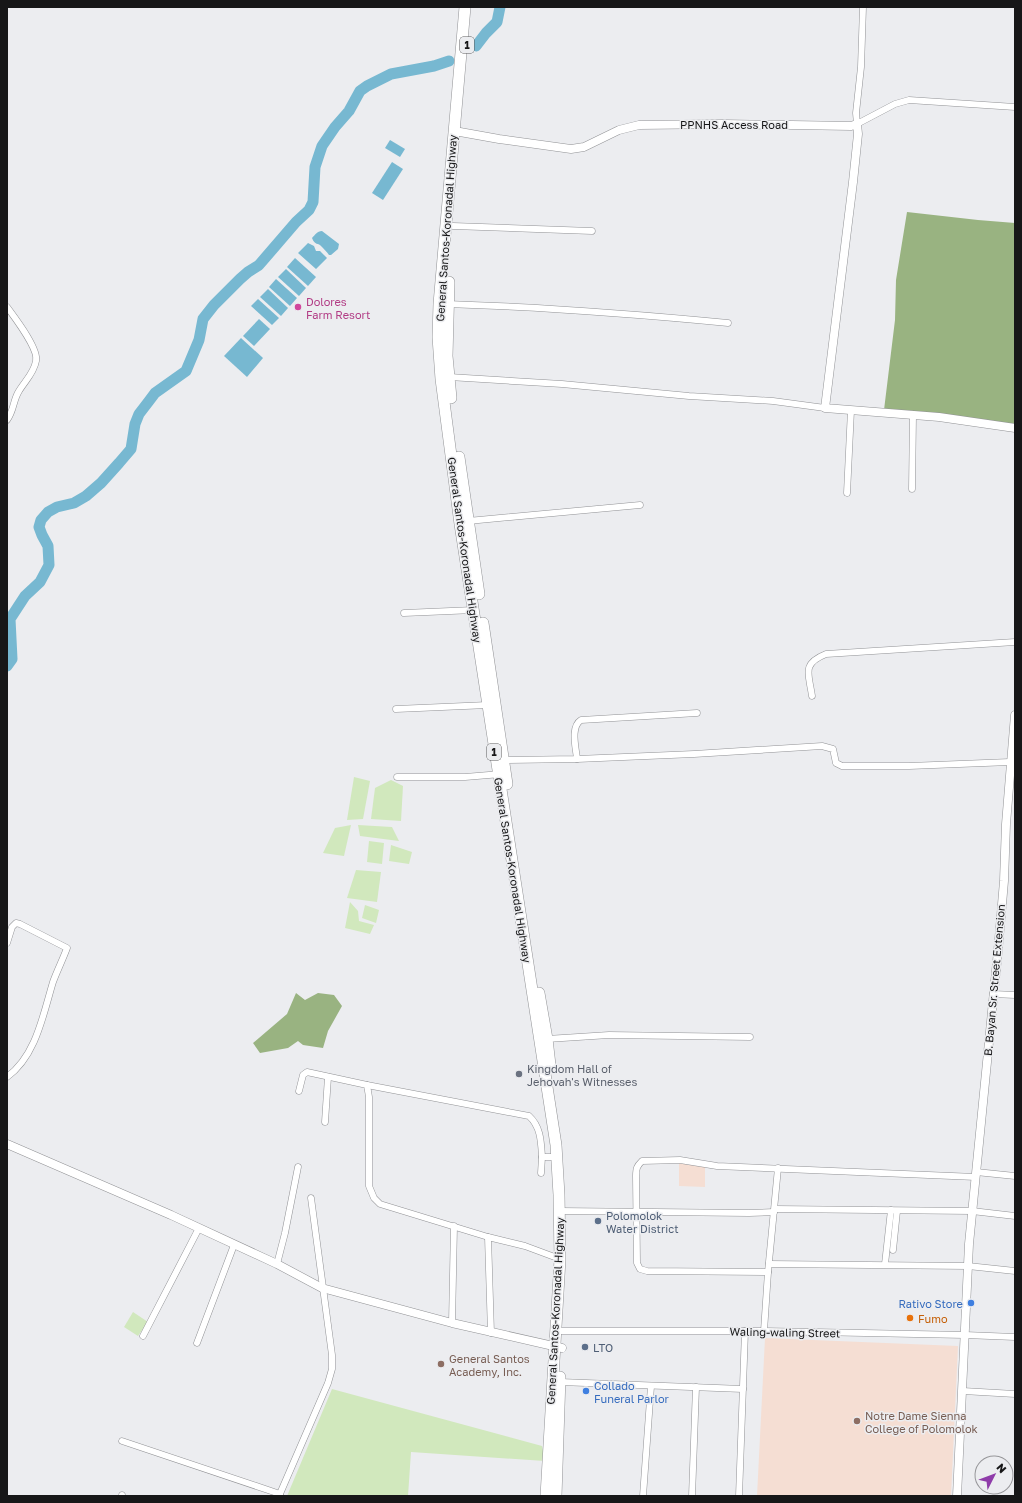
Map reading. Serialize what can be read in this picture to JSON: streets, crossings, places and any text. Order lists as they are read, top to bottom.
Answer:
{
  "streets": {
    "highway": ["1", "General Santos-Koronadal Highway"],
    "street": ["PPNHS Access Road", "B. Bayan Sr. Street Extension", "Waling-waling Street"]
  },
  "crossings": [
    ["PPNHS Access Road", "General Santos-Koronadal Highway"],
    ["General Santos-Koronadal Highway", "Waling-waling Street"],
    ["B. Bayan Sr. Street Extension", "Waling-waling Street"]
  ],
  "places": [
    "Dolores Farm Resort",
    "Kingdom Hall of Jehovah's Witnesses",
    "Polomolok Water District",
    "Rativo Store",
    "Fumo",
    "LTO",
    "General Santos Academy, Inc.",
    "Collado Funeral Parlor",
    "Notre Dame Sienna College of Polomolok"
  ],
  "north": "top right"
}
